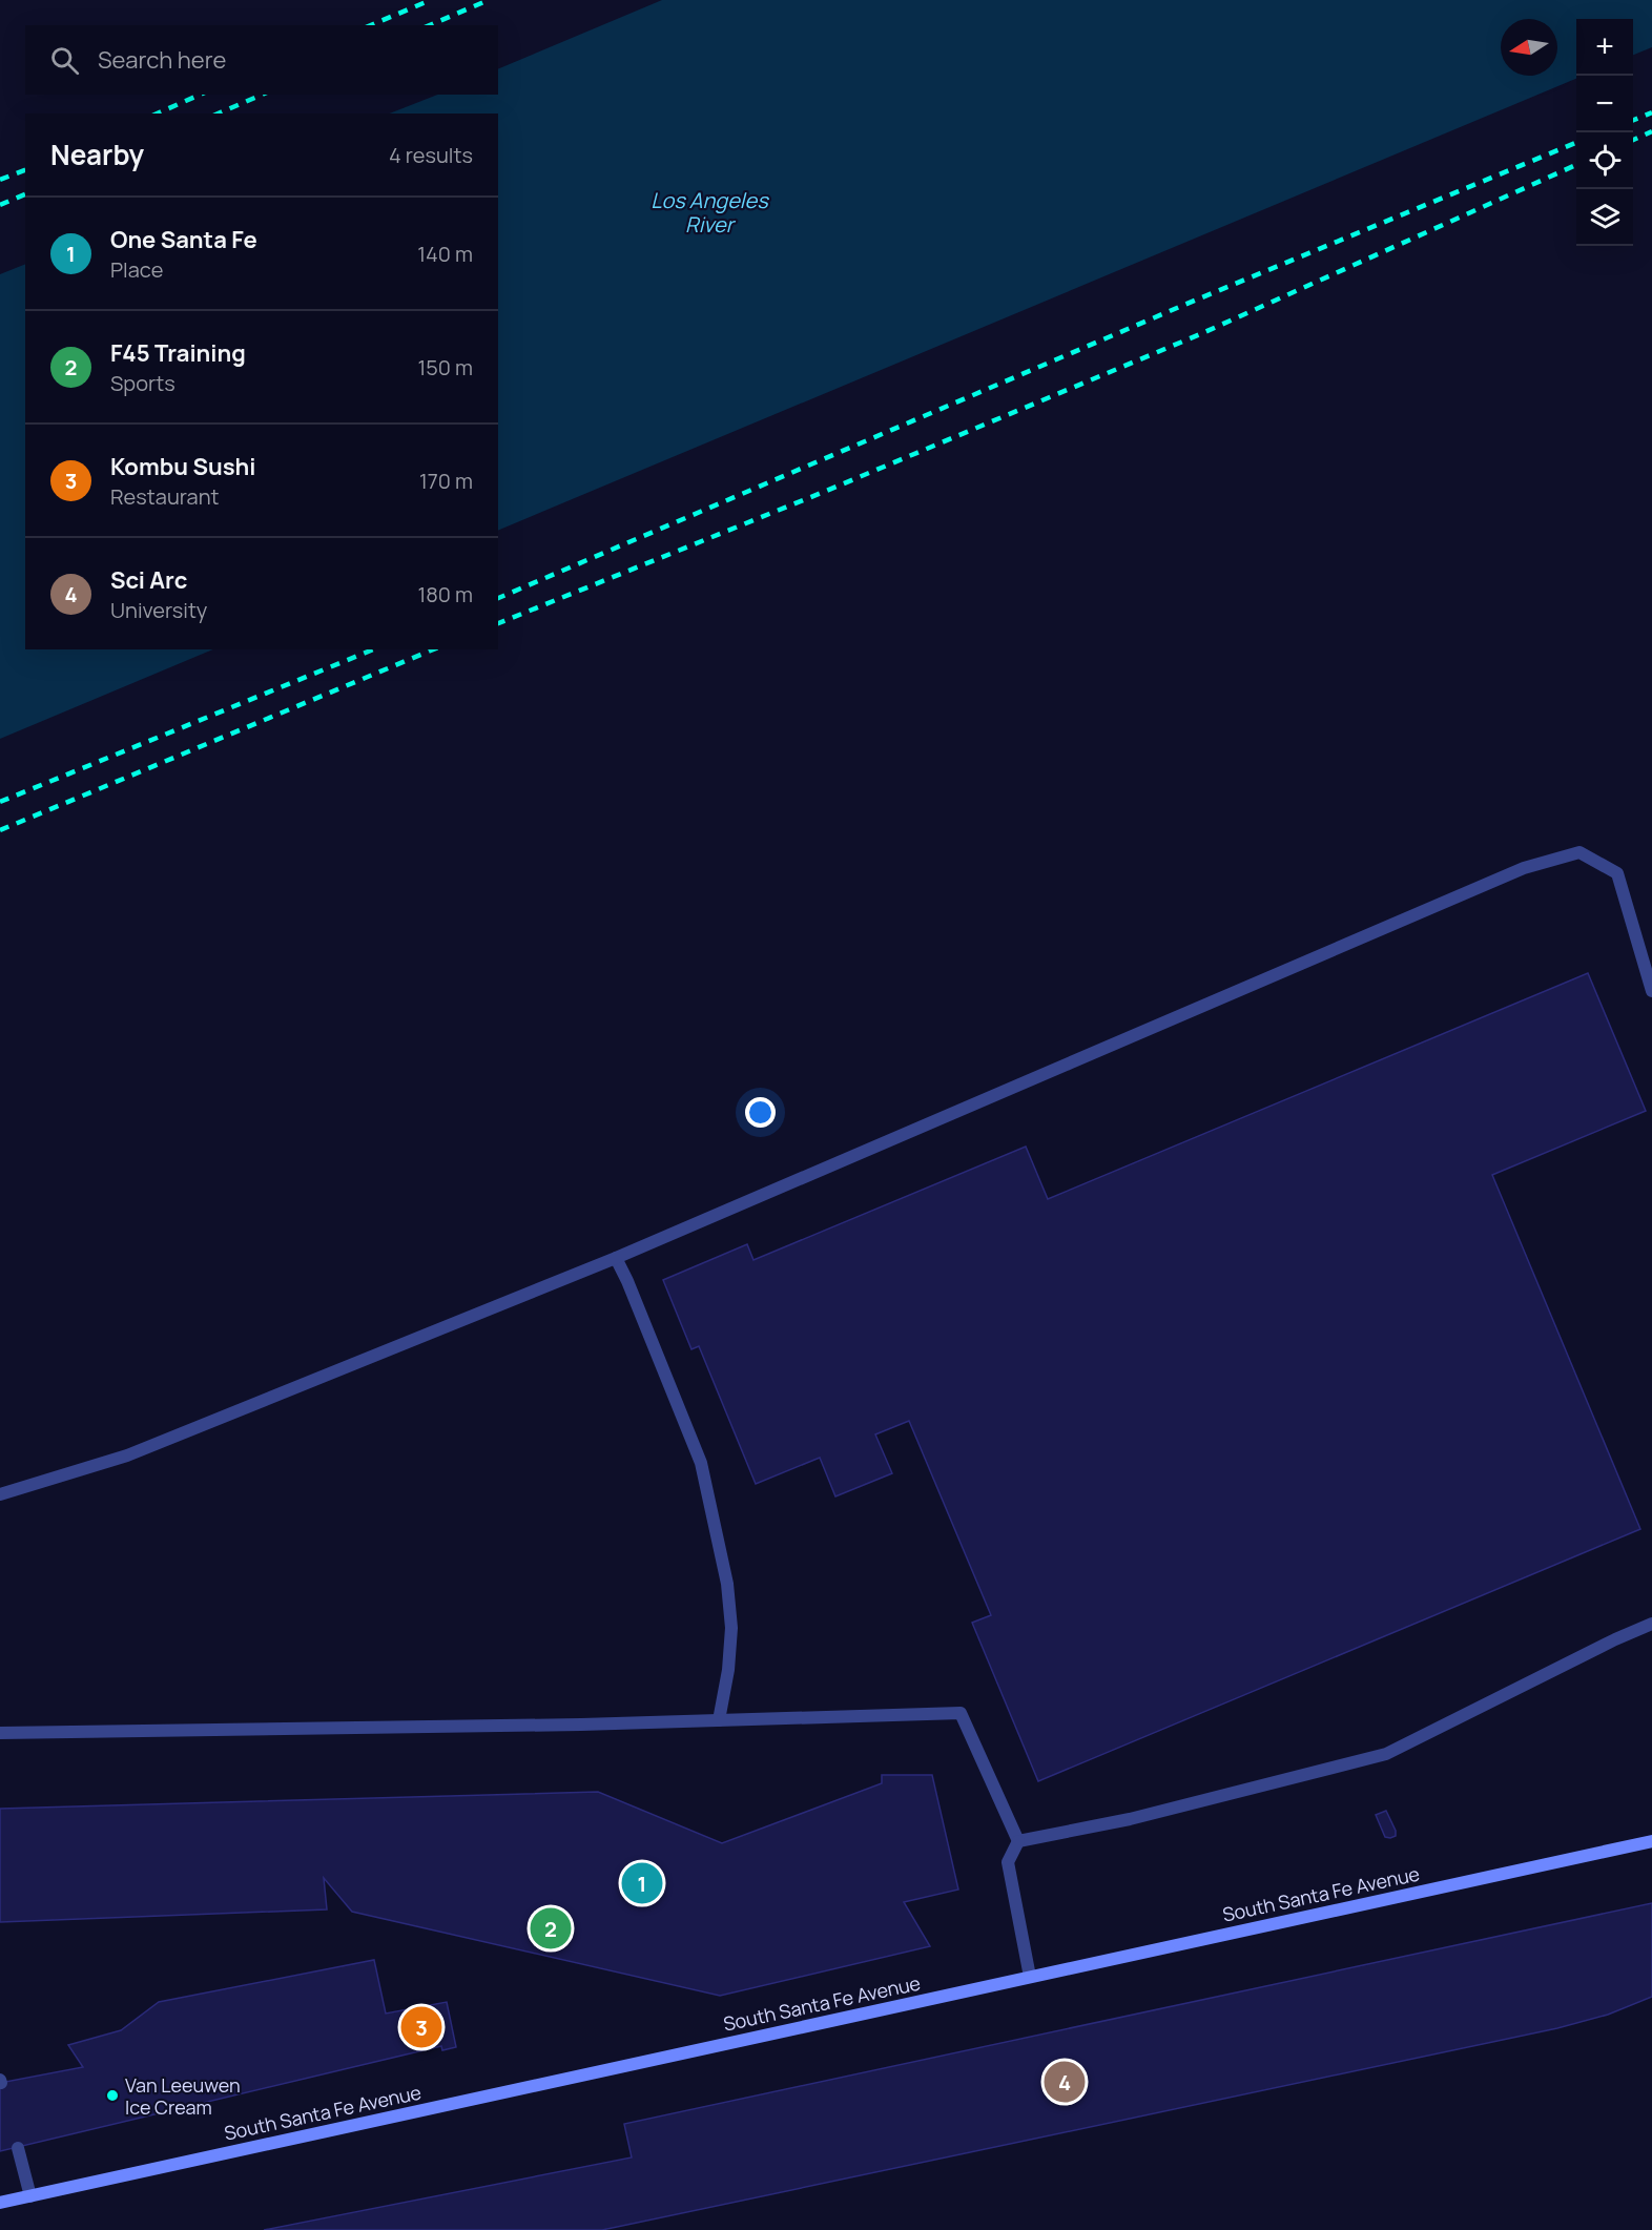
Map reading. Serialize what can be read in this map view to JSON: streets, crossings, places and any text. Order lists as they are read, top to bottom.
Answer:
{
  "streets": {
    "street": ["South Santa Fe Avenue"]
  },
  "water": ["Los Angeles River"],
  "places": ["Van Leeuwen Ice Cream"],
  "north": "left",
  "page": {
    "map_buttons": ["+", "−"],
    "search": "Search here",
    "heading": ["Nearby", "4 results"],
    "list": [
      {
        "mark": "1",
        "name": "One Santa Fe",
        "note": "Place",
        "value": "140 m"
      },
      {
        "mark": "2",
        "name": "F45 Training",
        "note": "Sports",
        "value": "150 m"
      },
      {
        "mark": "3",
        "name": "Kombu Sushi",
        "note": "Restaurant",
        "value": "170 m"
      },
      {
        "mark": "4",
        "name": "Sci Arc",
        "note": "University",
        "value": "180 m"
      }
    ],
    "pins": [
      "1",
      "2",
      "3",
      "4"
    ]
  }
}
